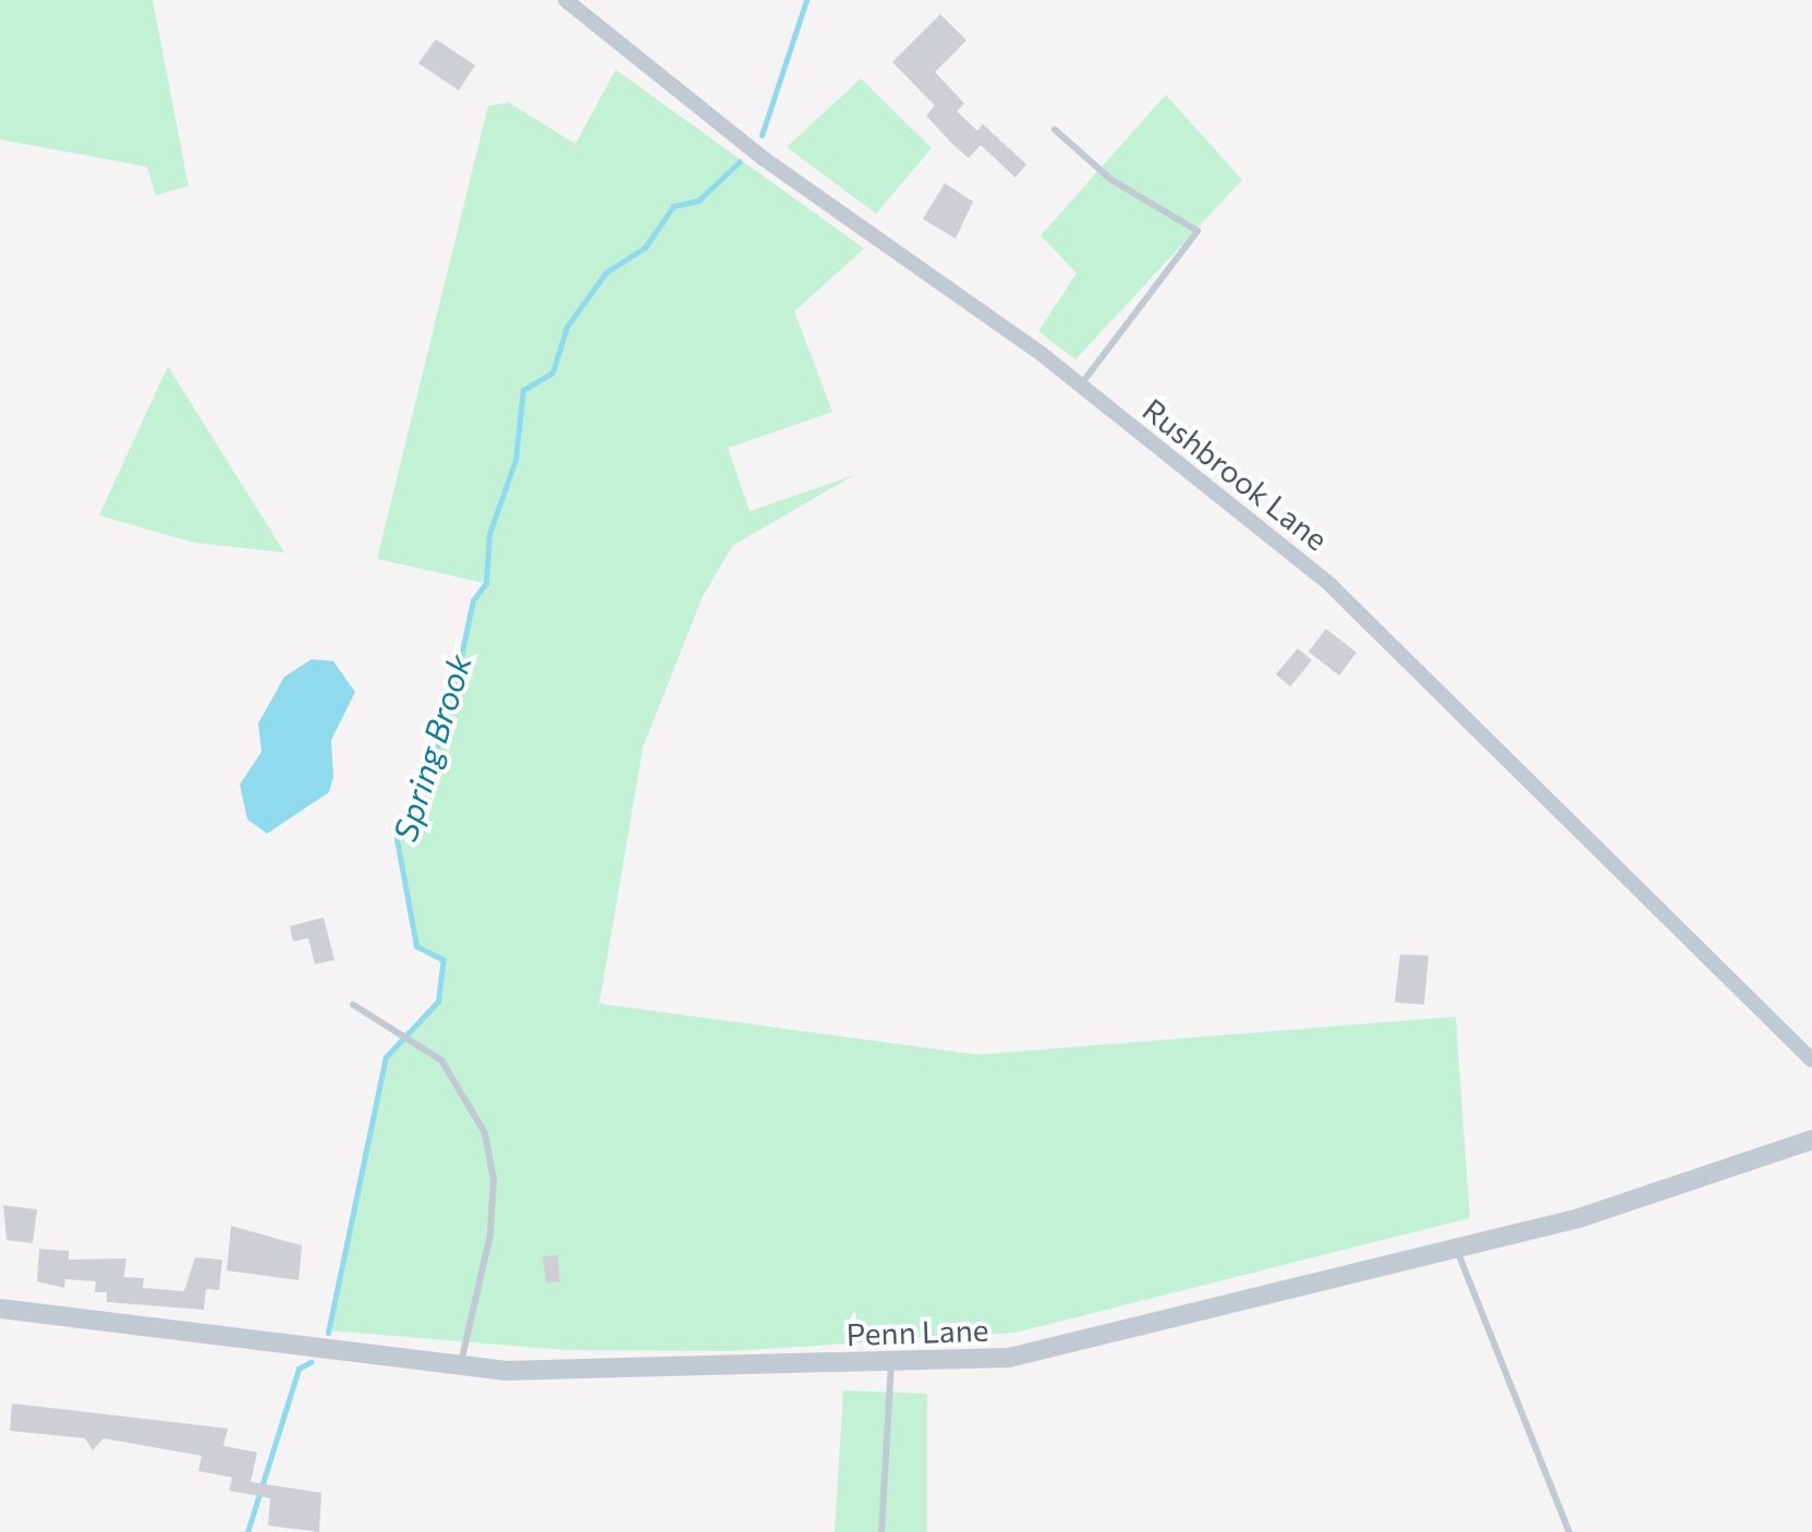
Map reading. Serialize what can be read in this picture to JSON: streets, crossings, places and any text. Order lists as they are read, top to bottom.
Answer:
{
  "streets": {
    "street": ["Rushbrook Lane", "Penn Lane"]
  },
  "water": ["Spring Brook"]
}
